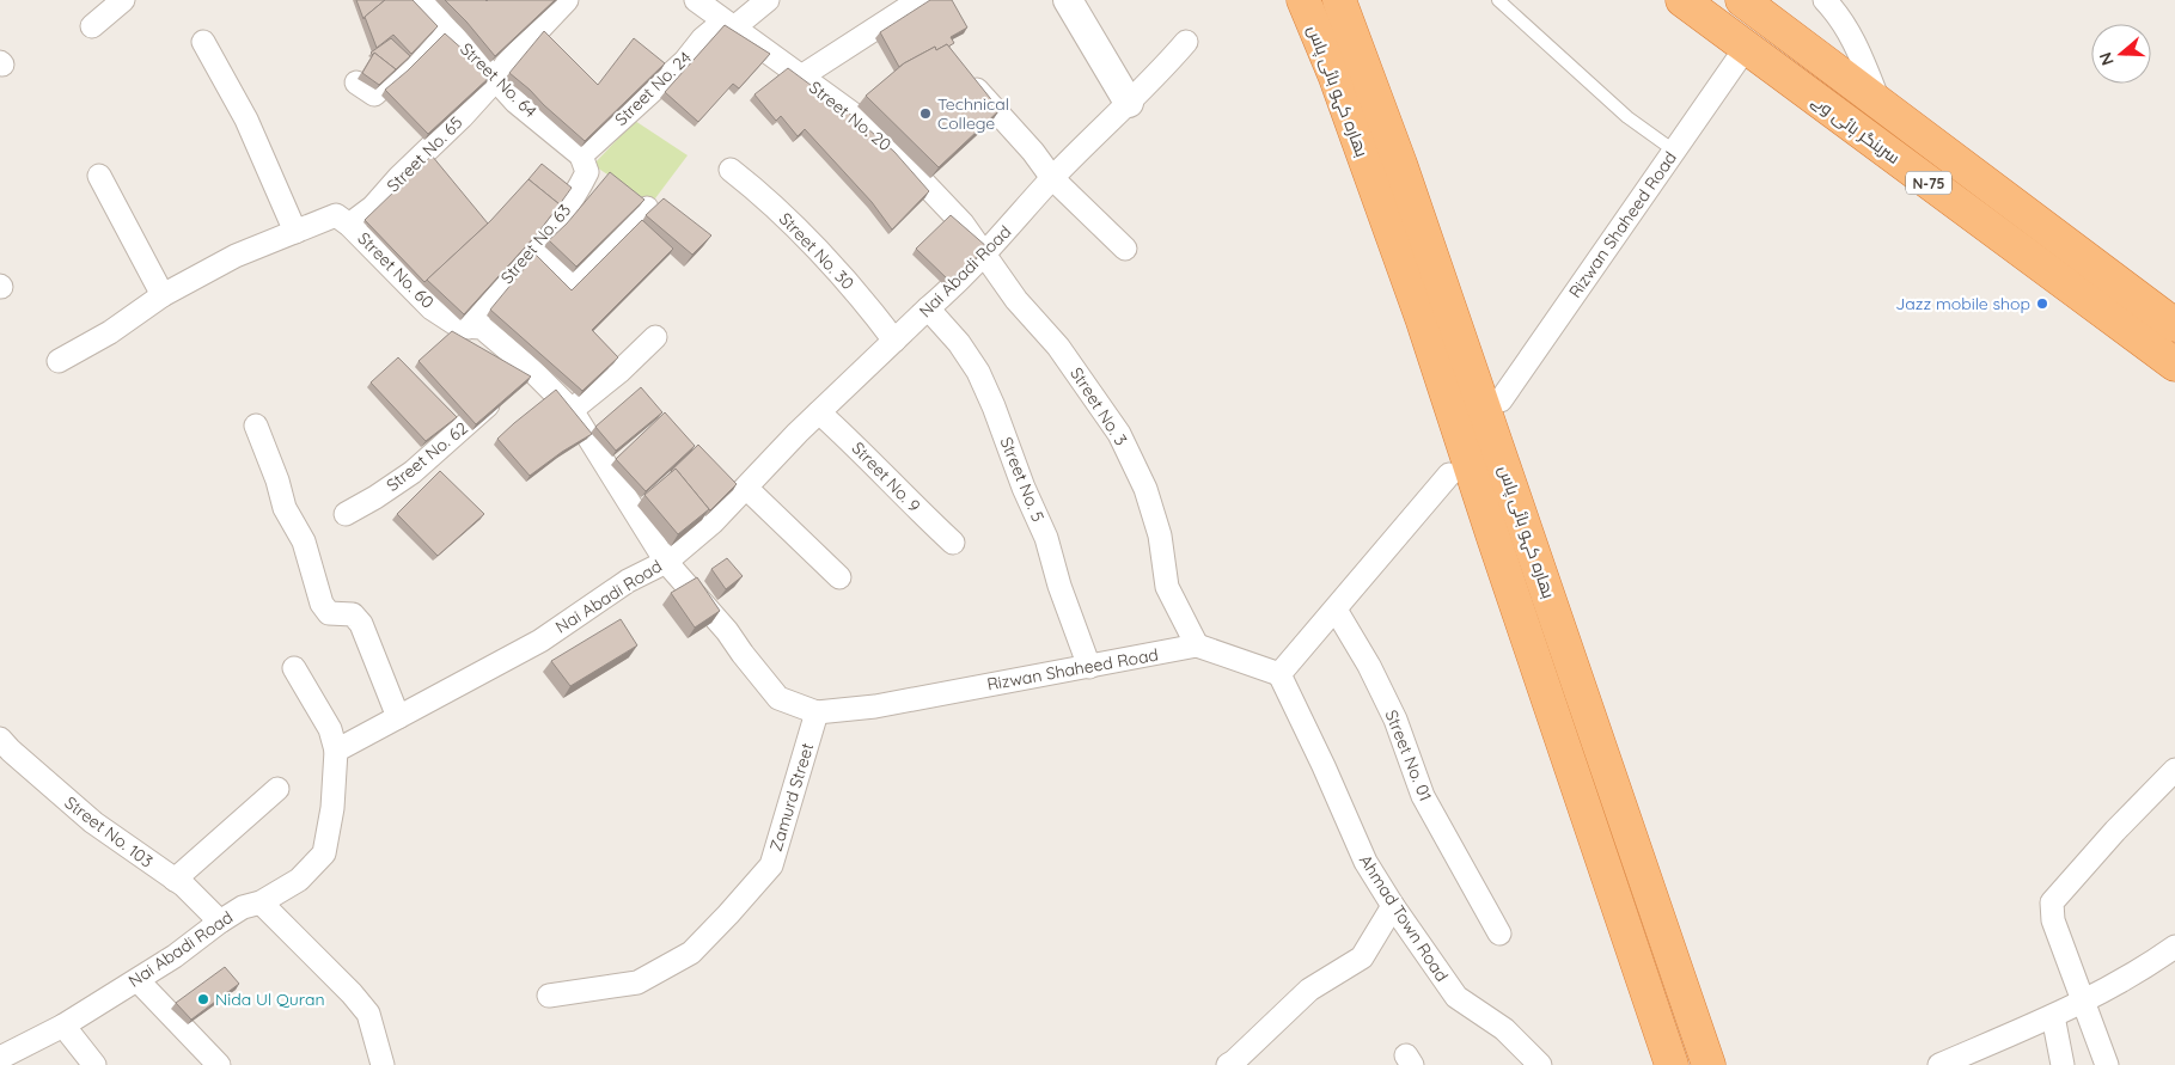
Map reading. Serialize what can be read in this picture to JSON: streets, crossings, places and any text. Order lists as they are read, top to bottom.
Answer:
{
  "streets": {
    "highway": ["بھارہ کہو بائی پاس", "سرینگر ہائی وے", "N-75"],
    "street": [
      "Street No. 64",
      "Street No. 24",
      "Street No. 20",
      "Street No. 65",
      "Rizwan Shaheed Road",
      "Street No. 63",
      "Street No. 30",
      "Street No. 60",
      "Nai Abadi Road",
      "Street No. 3",
      "Street No. 62",
      "Street No. 9",
      "Street No. 5",
      "Street No. 01",
      "Zamurd Street",
      "Street No. 103",
      "Ahmad Town Road"
    ]
  },
  "crossings": [
    ["Street No. 64", "Street No. 24"],
    ["Street No. 64", "Street No. 65"],
    ["Street No. 64", "Street No. 63"],
    ["Street No. 24", "Street No. 20"],
    ["Street No. 24", "Street No. 63"],
    ["Street No. 20", "Nai Abadi Road"],
    ["Street No. 20", "Street No. 3"],
    ["سرینگر ہائی وے", "Rizwan Shaheed Road"],
    ["Street No. 65", "Street No. 60"],
    ["Rizwan Shaheed Road", "Street No. 60"],
    ["Rizwan Shaheed Road", "Nai Abadi Road"],
    ["Rizwan Shaheed Road", "Street No. 3"],
    ["Rizwan Shaheed Road", "Street No. 5"],
    ["Rizwan Shaheed Road", "Zamurd Street"],
    ["Street No. 63", "Street No. 60"],
    ["Street No. 30", "Nai Abadi Road"],
    ["Street No. 60", "Nai Abadi Road"],
    ["Street No. 60", "Street No. 62"],
    ["Nai Abadi Road", "Street No. 3"],
    ["Nai Abadi Road", "Street No. 9"],
    ["Nai Abadi Road", "Street No. 5"],
    ["Nai Abadi Road", "Street No. 103"]
  ],
  "places": ["Technical College", "Jazz mobile shop", "Nida Ul Quran"],
  "north": "left"
}
